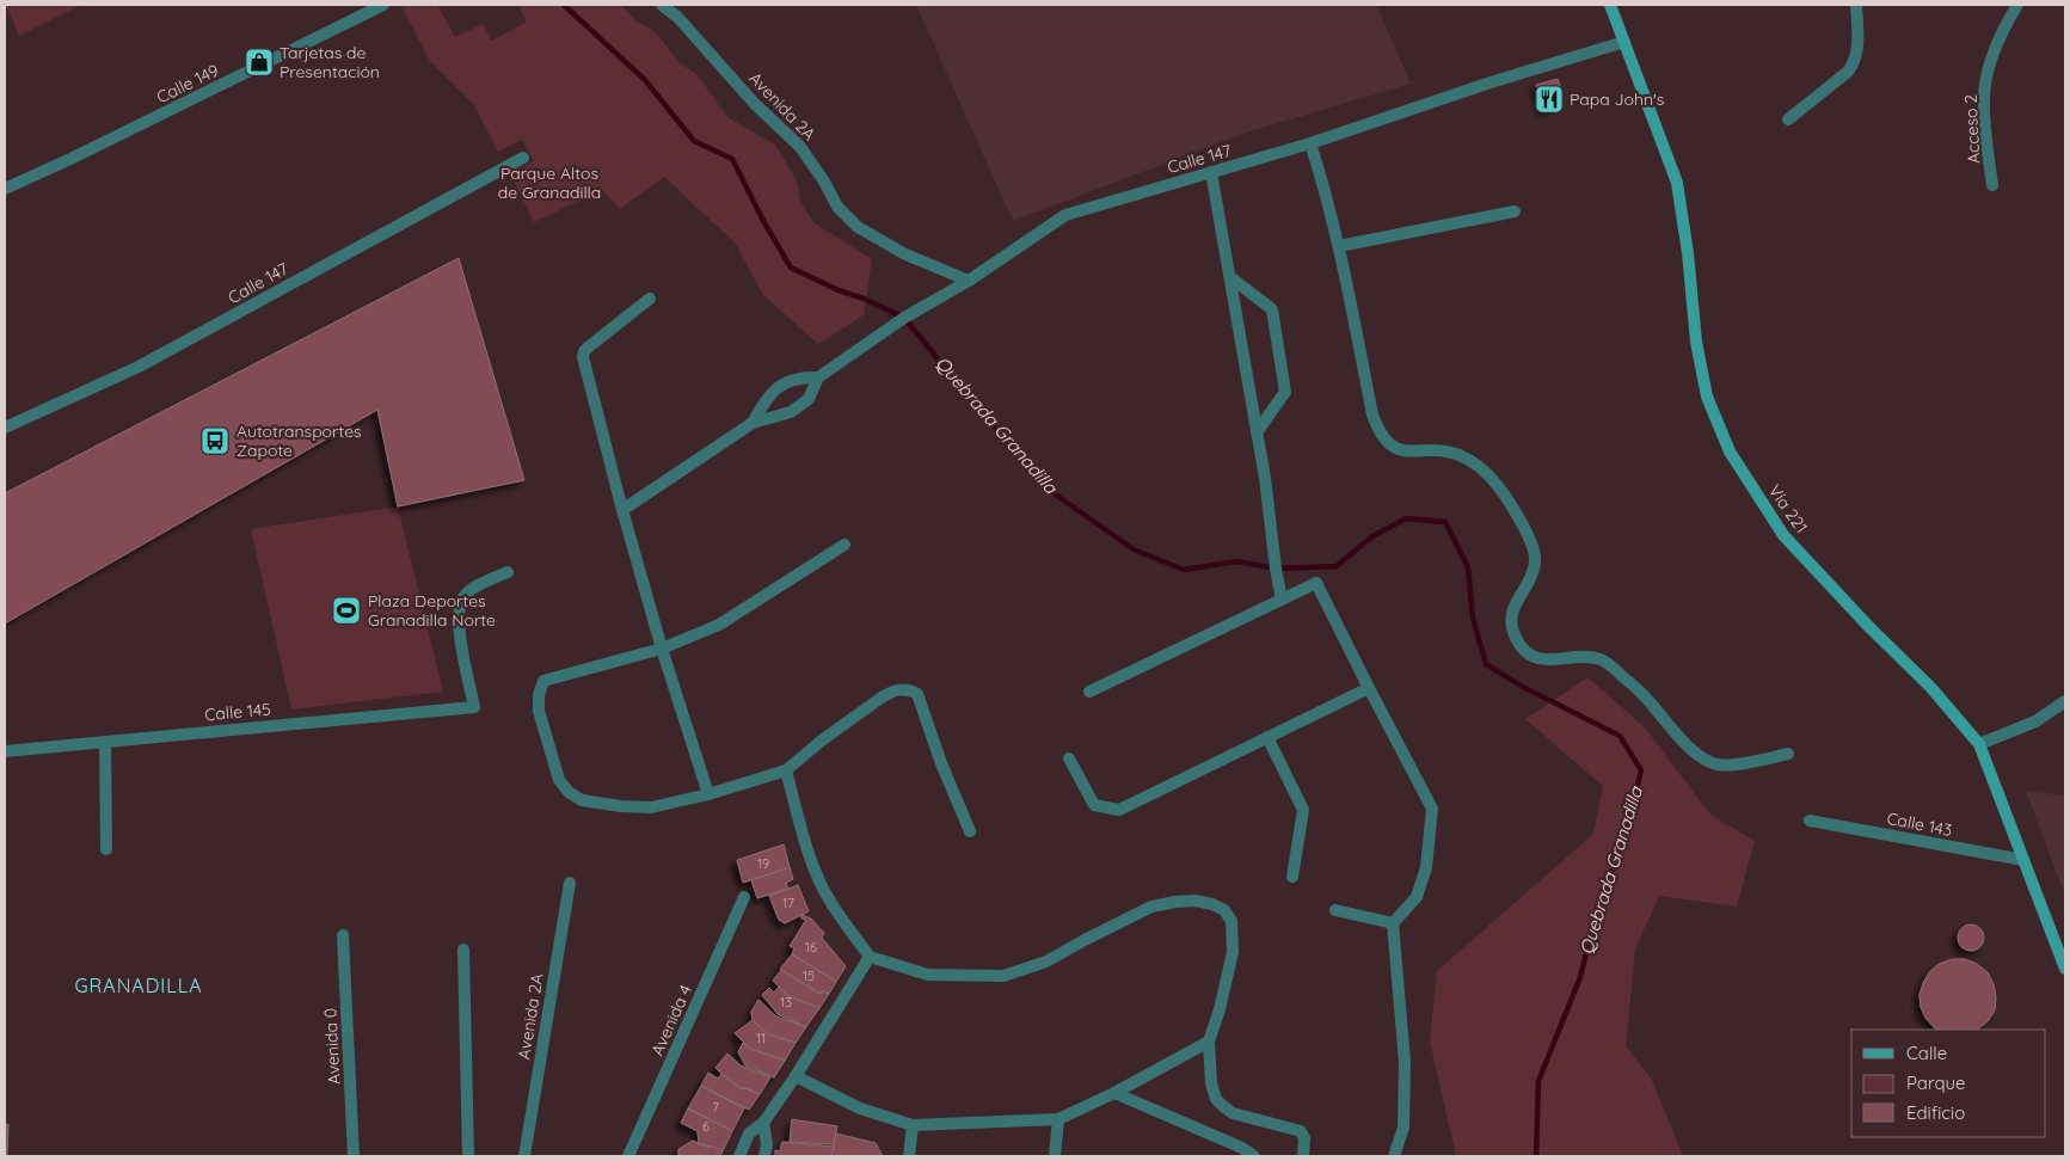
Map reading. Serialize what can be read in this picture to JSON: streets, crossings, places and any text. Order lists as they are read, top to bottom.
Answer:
{
  "streets": {
    "main road": ["Vía 221"],
    "street": [
      "Calle 149",
      "Avenida 2A",
      "Acceso 2",
      "Calle 147",
      "Calle 145",
      "Calle 143",
      "Avenida 4",
      "Avenida 0"
    ]
  },
  "crossings": [
    ["Avenida 2A", "Calle 147"],
    ["Calle 147", "Vía 221"],
    ["Vía 221", "Calle 143"]
  ],
  "districts": ["GRANADILLA"],
  "water": ["Quebrada Granadilla"],
  "parks": ["Parque Altos de Granadilla"],
  "places": {
    "shop": ["Tarjetas de Presentación"],
    "restaurant": ["Papa John's"],
    "bus stop": ["Autotransportes Zapote"],
    "sports": ["Plaza Deportes Granadilla Norte"]
  },
  "house_numbers": [
    "19",
    "17",
    "16",
    "15",
    "13",
    "11",
    "7",
    "6"
  ],
  "legend": ["Calle", "Parque", "Edificio"]
}
